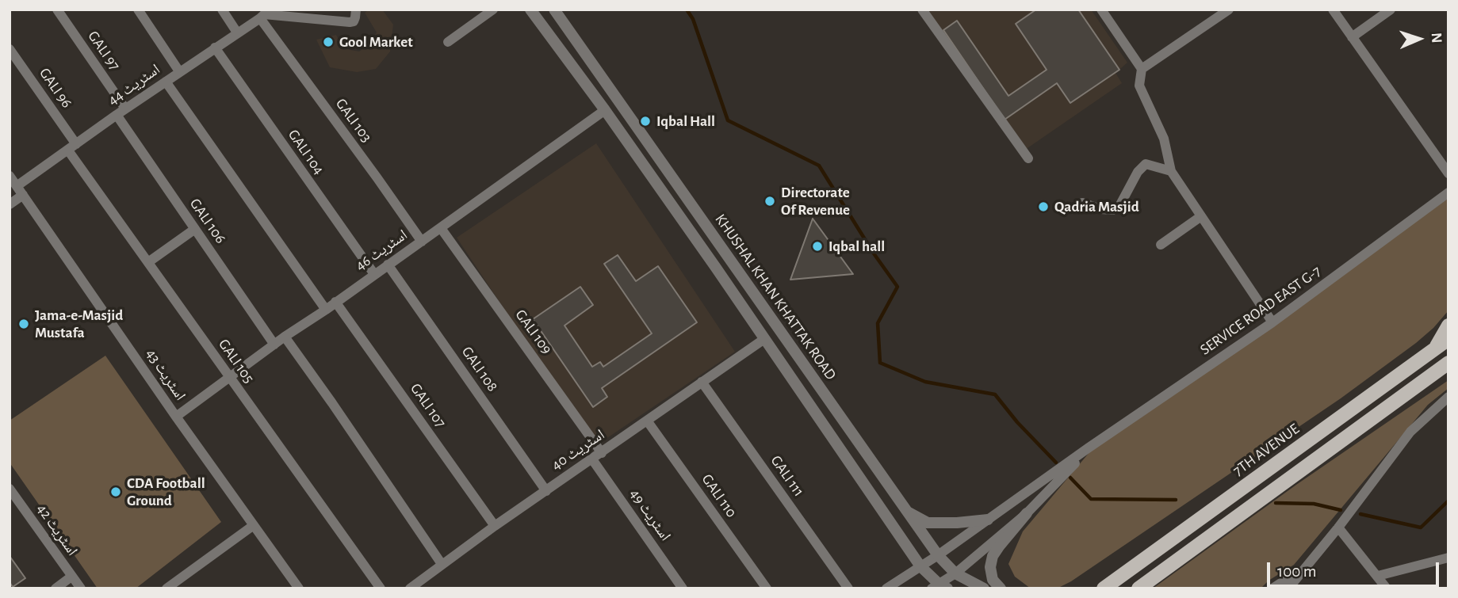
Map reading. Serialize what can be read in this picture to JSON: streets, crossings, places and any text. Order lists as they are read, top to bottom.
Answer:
{
  "streets": {
    "main road": ["7TH AVENUE"],
    "street": [
      "GALI 97",
      "اسٹریٹ 44",
      "GALI 96",
      "GALI 103",
      "GALI 104",
      "GALI 106",
      "اسٹریٹ 46",
      "KHUSHAL KHAN KHATTAK ROAD",
      "SERVICE ROAD EAST G-7",
      "GALI 109",
      "GALI 105",
      "GALI 108",
      "اسٹریٹ 43",
      "GALI 107",
      "اسٹریٹ 40",
      "GALI 111",
      "GALI 110",
      "اسٹریٹ 49",
      "اسٹریٹ 42"
    ]
  },
  "crossings": [
    ["GALI 97", "اسٹریٹ 44"],
    ["GALI 97", "GALI 106"],
    ["اسٹریٹ 44", "GALI 96"],
    ["اسٹریٹ 44", "GALI 103"],
    ["اسٹریٹ 44", "GALI 104"],
    ["اسٹریٹ 44", "GALI 106"],
    ["اسٹریٹ 44", "GALI 105"],
    ["اسٹریٹ 44", "اسٹریٹ 43"],
    ["GALI 96", "GALI 105"],
    ["GALI 103", "اسٹریٹ 46"],
    ["GALI 104", "اسٹریٹ 46"],
    ["GALI 106", "اسٹریٹ 46"],
    ["اسٹریٹ 46", "KHUSHAL KHAN KHATTAK ROAD"],
    ["اسٹریٹ 46", "GALI 109"],
    ["اسٹریٹ 46", "GALI 105"],
    ["اسٹریٹ 46", "GALI 108"],
    ["اسٹریٹ 46", "اسٹریٹ 43"],
    ["اسٹریٹ 46", "GALI 107"],
    ["KHUSHAL KHAN KHATTAK ROAD", "SERVICE ROAD EAST G-7"],
    ["KHUSHAL KHAN KHATTAK ROAD", "اسٹریٹ 40"],
    ["GALI 109", "اسٹریٹ 40"],
    ["GALI 108", "اسٹریٹ 40"],
    ["GALI 107", "اسٹریٹ 40"],
    ["اسٹریٹ 40", "GALI 111"],
    ["اسٹریٹ 40", "GALI 110"],
    ["اسٹریٹ 40", "اسٹریٹ 49"]
  ],
  "places": [
    "Gool Market",
    "Iqbal Hall",
    "Directorate Of Revenue",
    "Qadria Masjid",
    "Iqbal hall",
    "Jama-e-Masjid Mustafa",
    "CDA Football Ground"
  ],
  "scale_bar": "100 m",
  "north": "right"
}
